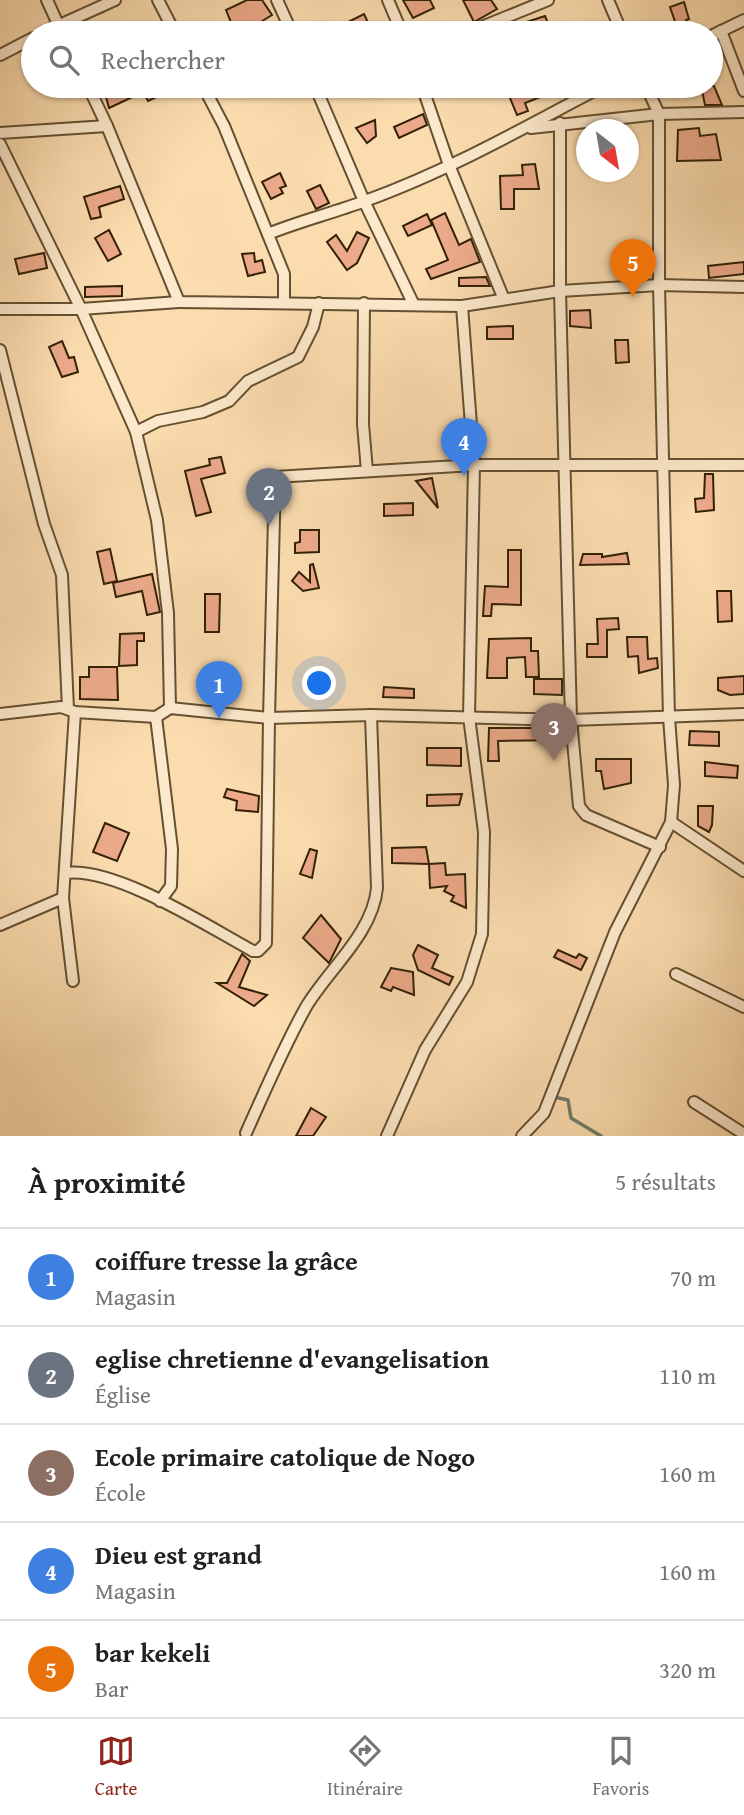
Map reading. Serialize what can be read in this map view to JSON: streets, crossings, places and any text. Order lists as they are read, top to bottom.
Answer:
{
  "north": "bottom right",
  "page": {
    "search": "Rechercher",
    "pins": [
      "5",
      "4",
      "2",
      "1",
      "3"
    ],
    "heading": ["À proximité", "5 résultats"],
    "list": [
      {
        "mark": "1",
        "name": "coiffure tresse la grâce",
        "note": "Magasin",
        "value": "70 m"
      },
      {
        "mark": "2",
        "name": "eglise chretienne d'evangelisation",
        "note": "Église",
        "value": "110 m"
      },
      {
        "mark": "3",
        "name": "Ecole primaire catolique de Nogo",
        "note": "École",
        "value": "160 m"
      },
      {
        "mark": "4",
        "name": "Dieu est grand",
        "note": "Magasin",
        "value": "160 m"
      },
      {
        "mark": "5",
        "name": "bar kekeli",
        "note": "Bar",
        "value": "320 m"
      }
    ],
    "nav": ["Carte", "Itinéraire", "Favoris"]
  }
}
